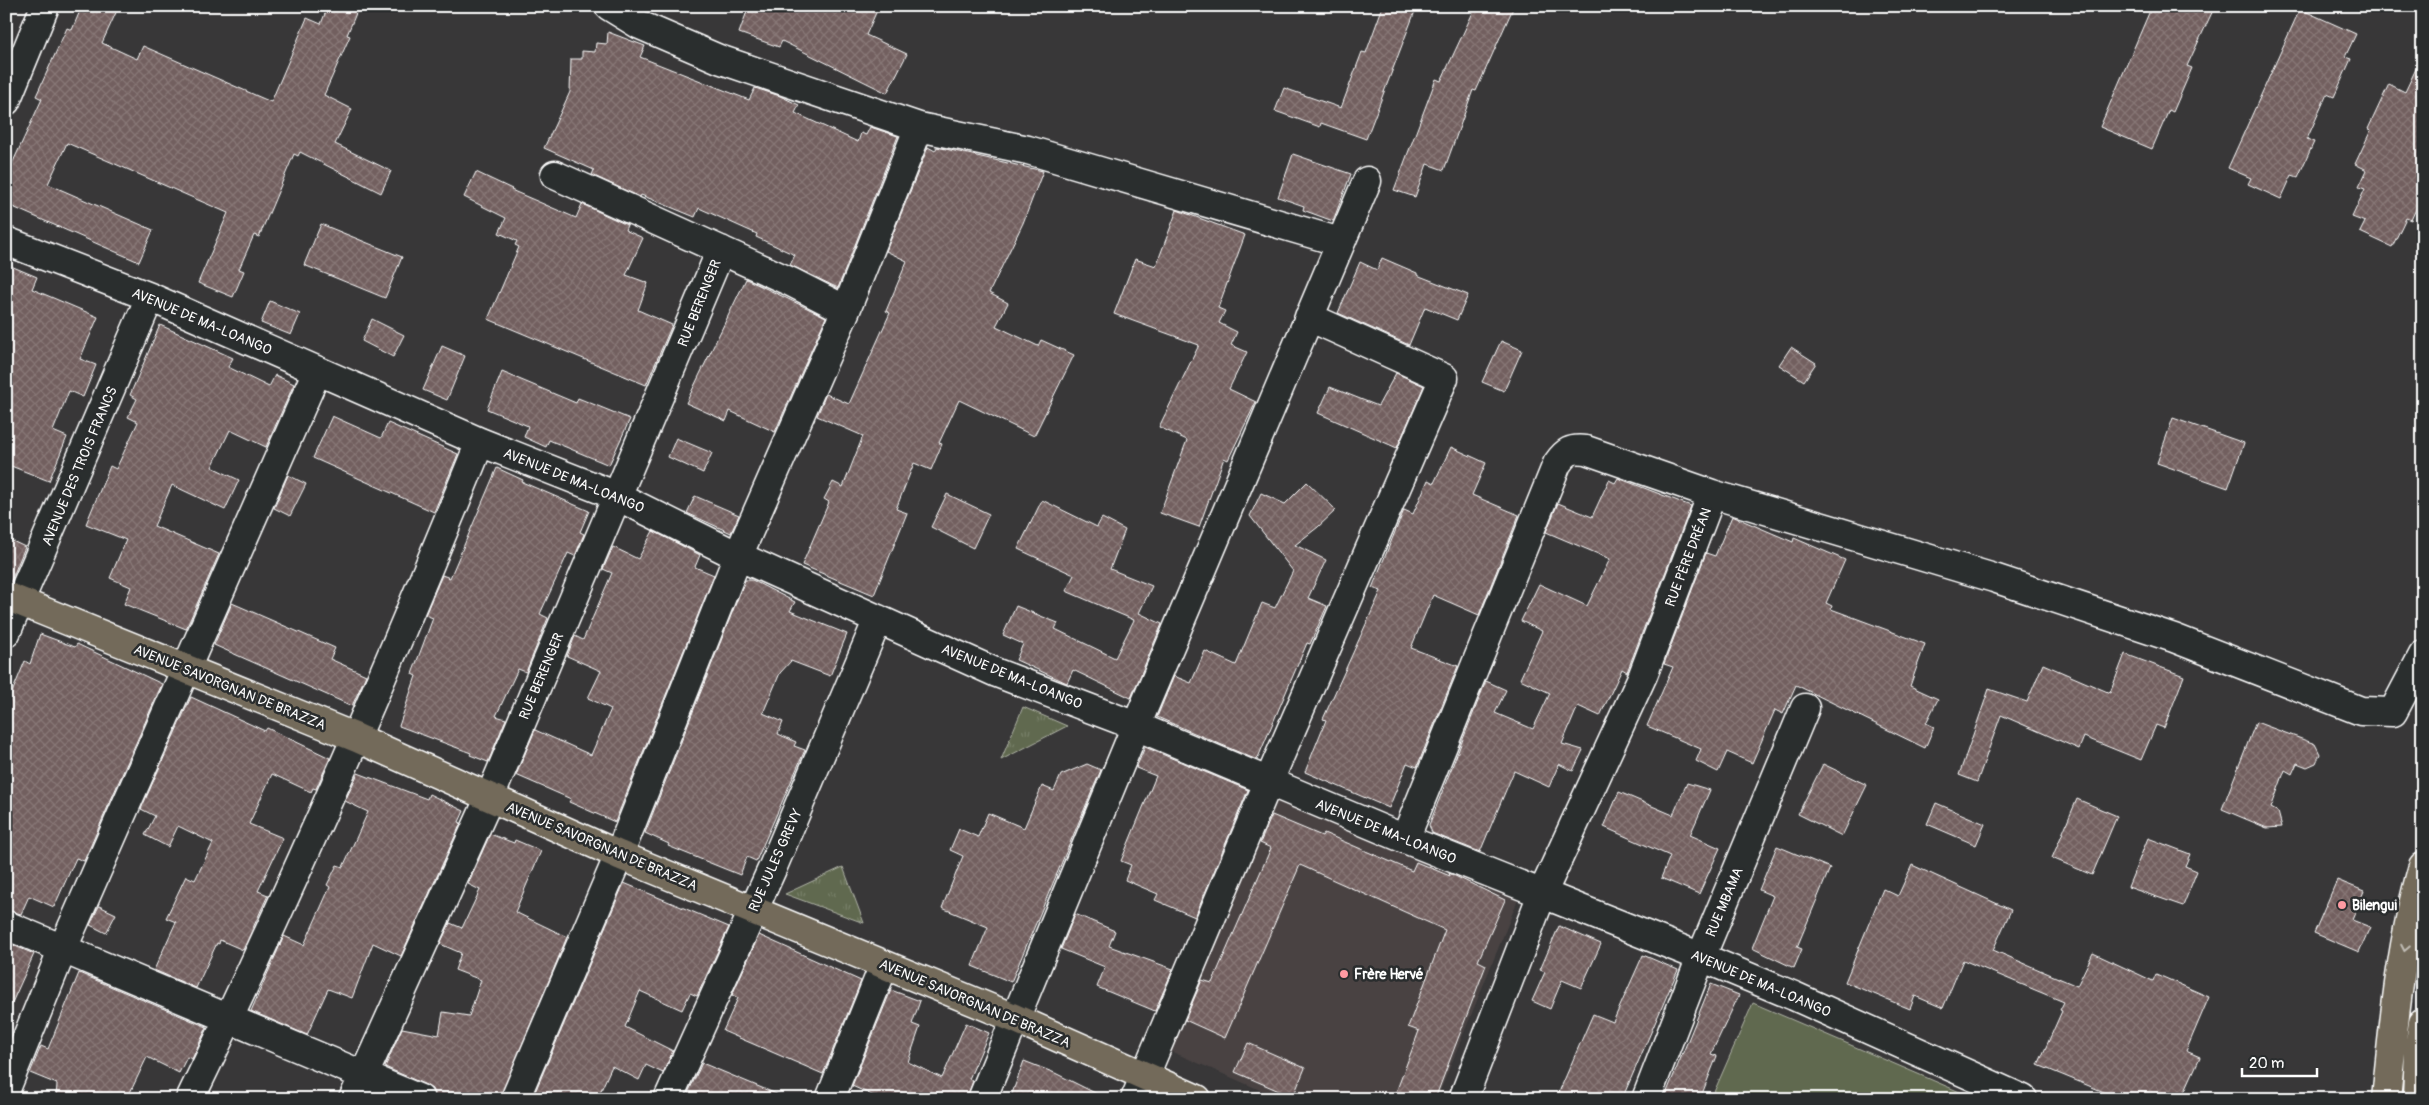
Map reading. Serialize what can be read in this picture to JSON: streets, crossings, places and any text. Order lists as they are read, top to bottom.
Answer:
{
  "streets": {
    "main road": ["AVENUE SAVORGNAN DE BRAZZA"],
    "street": [
      "RUE BERENGER",
      "AVENUE DE MA-LOANGO",
      "AVENUE DES TROIS FRANCS",
      "RUE PÈRE DRÉAN",
      "RUE JULES GREVY",
      "RUE MBAMA"
    ]
  },
  "crossings": [
    ["RUE BERENGER", "AVENUE DE MA-LOANGO"],
    ["RUE BERENGER", "AVENUE SAVORGNAN DE BRAZZA"],
    ["AVENUE DE MA-LOANGO", "AVENUE DES TROIS FRANCS"],
    ["AVENUE DE MA-LOANGO", "RUE PÈRE DRÉAN"],
    ["AVENUE DE MA-LOANGO", "RUE JULES GREVY"],
    ["AVENUE DE MA-LOANGO", "RUE MBAMA"],
    ["AVENUE DES TROIS FRANCS", "AVENUE SAVORGNAN DE BRAZZA"],
    ["AVENUE SAVORGNAN DE BRAZZA", "RUE JULES GREVY"]
  ],
  "places": ["Bilengui", "Frère Hervé"],
  "scale_bar": "20 m"
}
